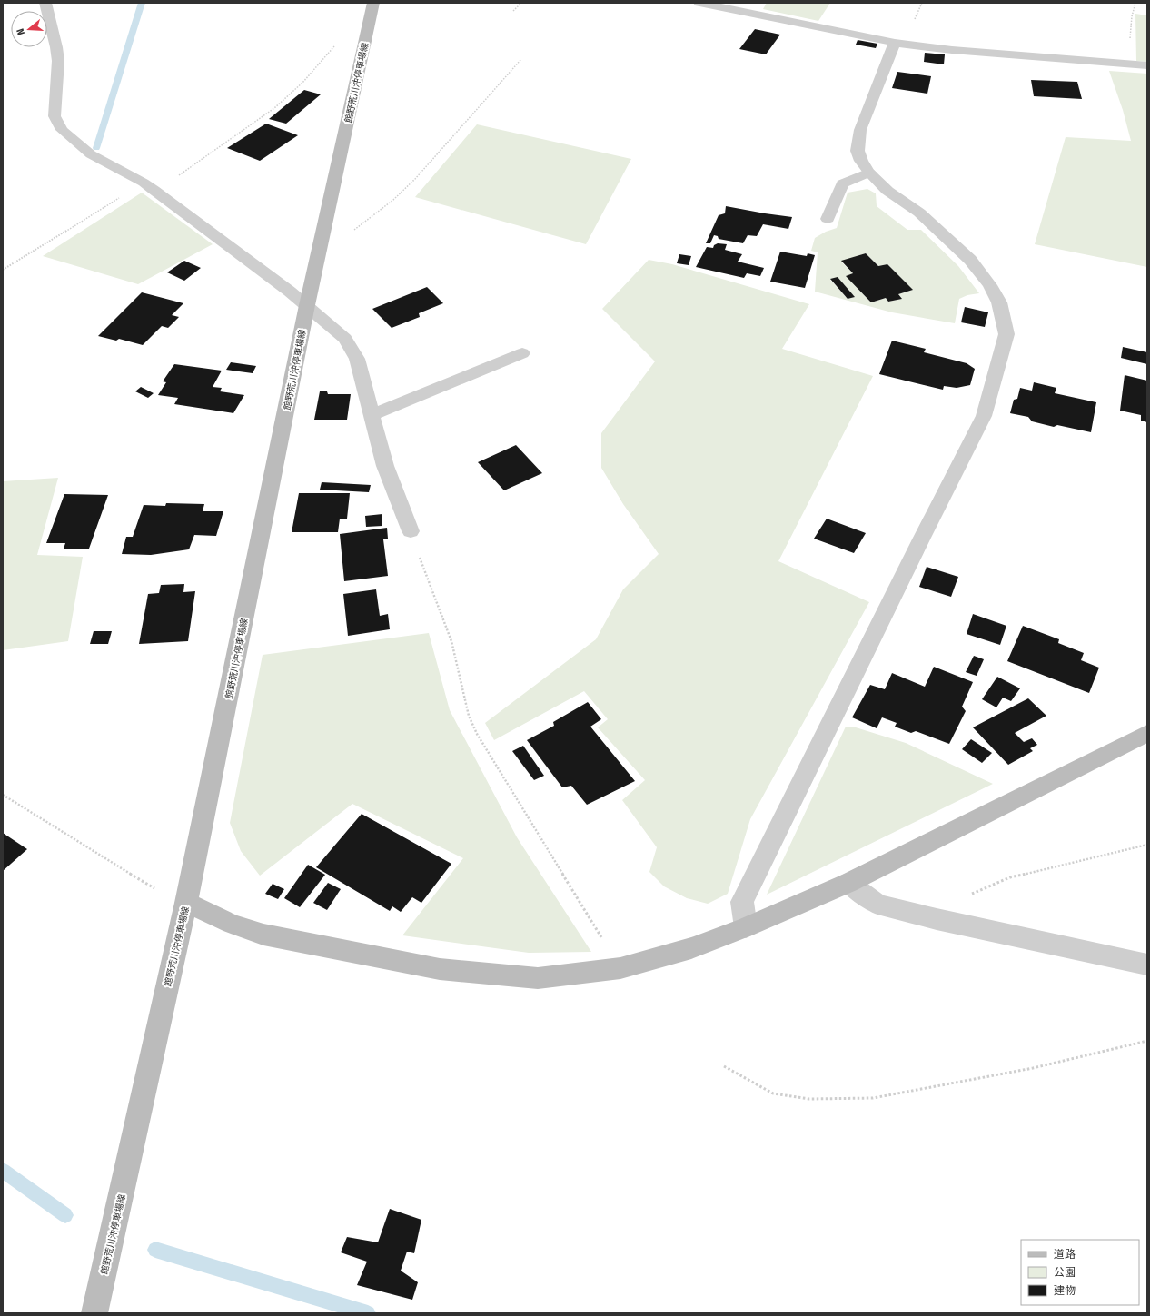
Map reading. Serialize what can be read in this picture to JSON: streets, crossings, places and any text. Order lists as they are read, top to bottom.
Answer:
{
  "streets": {
    "main road": ["館野荒川沖停車場線"]
  },
  "legend": ["道路", "公園", "建物"],
  "north": "left"
}
